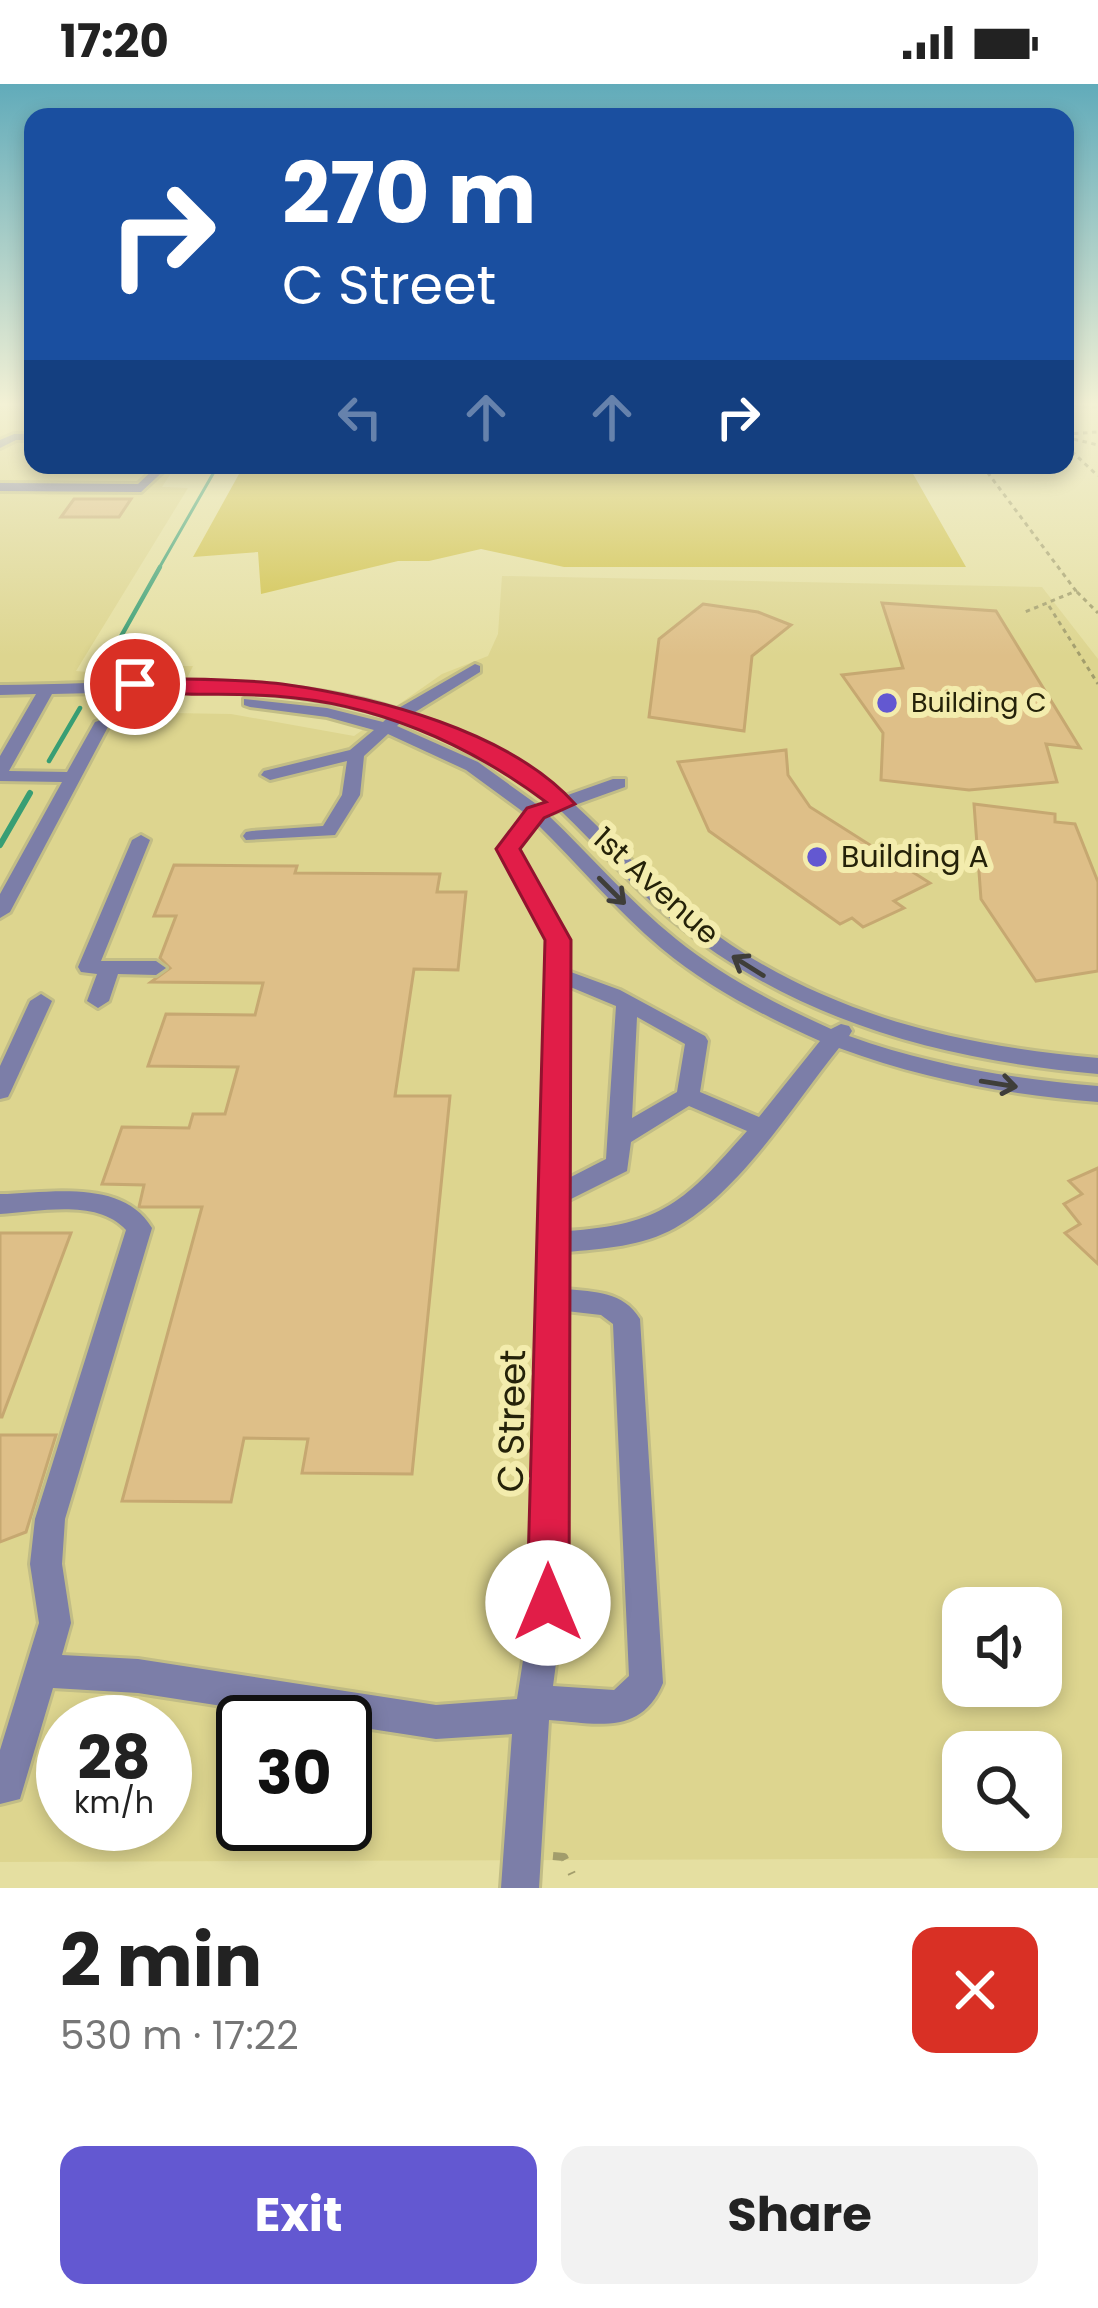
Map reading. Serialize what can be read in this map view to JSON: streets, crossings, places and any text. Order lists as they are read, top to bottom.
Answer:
{
  "streets": {
    "street": ["1st Avenue", "C Street"]
  },
  "crossings": [
    ["1st Avenue", "C Street"]
  ],
  "places": ["Building C", "Building A"],
  "page": {
    "status": "17:20",
    "turn": ["270 m", "C Street"],
    "speed": "28 km/h",
    "limit": "30",
    "heading": ["2 min", "530 m · 17:22"],
    "buttons": ["Exit", "Share"]
  }
}
